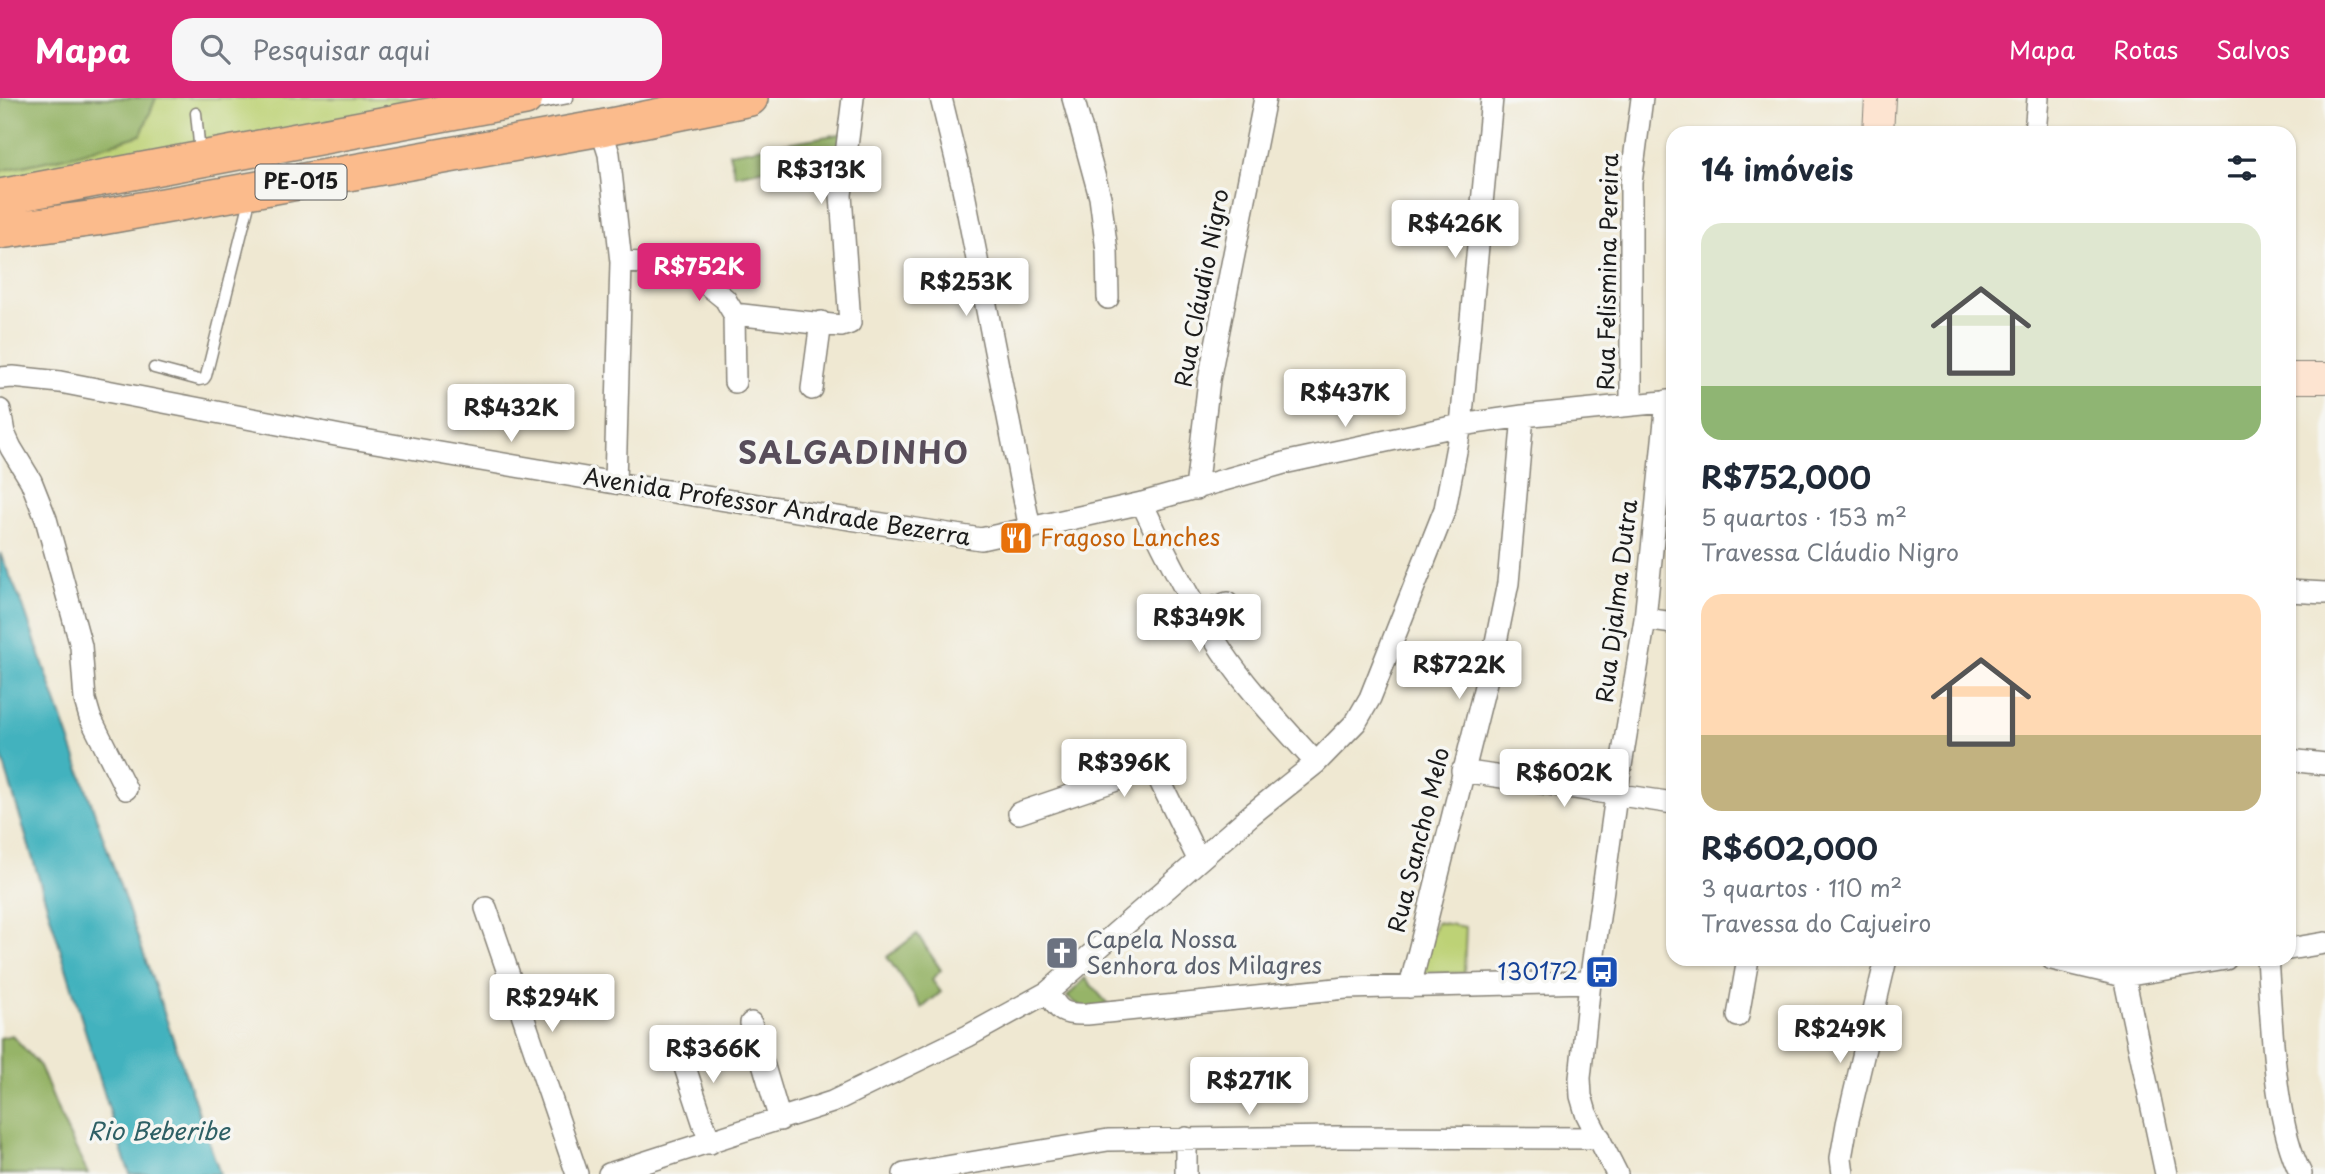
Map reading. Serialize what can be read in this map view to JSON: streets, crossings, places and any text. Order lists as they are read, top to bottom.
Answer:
{
  "streets": {
    "highway": ["PE-015"],
    "street": [
      "Rua Felismina Pereira",
      "Rua Cláudio Nigro",
      "Avenida Professor Andrade Bezerra",
      "Rua Djalma Dutra",
      "Rua Sancho Melo"
    ]
  },
  "crossings": [
    ["Rua Felismina Pereira", "Avenida Professor Andrade Bezerra"],
    ["Rua Cláudio Nigro", "Avenida Professor Andrade Bezerra"],
    ["Avenida Professor Andrade Bezerra", "Rua Sancho Melo"]
  ],
  "districts": ["SALGADINHO"],
  "water": ["Rio Beberibe"],
  "places": {
    "restaurant": ["Fragoso Lanches"],
    "church": ["Capela Nossa Senhora dos Milagres"],
    "bus stop": ["130172"]
  },
  "page": {
    "header": "Mapa",
    "search": "Pesquisar aqui",
    "nav": ["Mapa", "Rotas", "Salvos"],
    "heading": "14 imóveis",
    "price": [
      "R$313K",
      "R$426K",
      "R$752K",
      "R$253K",
      "R$437K",
      "R$432K",
      "R$349K",
      "R$722K",
      "R$396K",
      "R$602K",
      "R$294K",
      "R$249K",
      "R$366K",
      "R$271K"
    ],
    "list": [
      {
        "name": "R$752,000",
        "note": "5 quartos · 153 m² · Travessa Cláudio Nigro"
      },
      {
        "name": "R$602,000",
        "note": "3 quartos · 110 m² · Travessa do Cajueiro"
      }
    ]
  }
}
